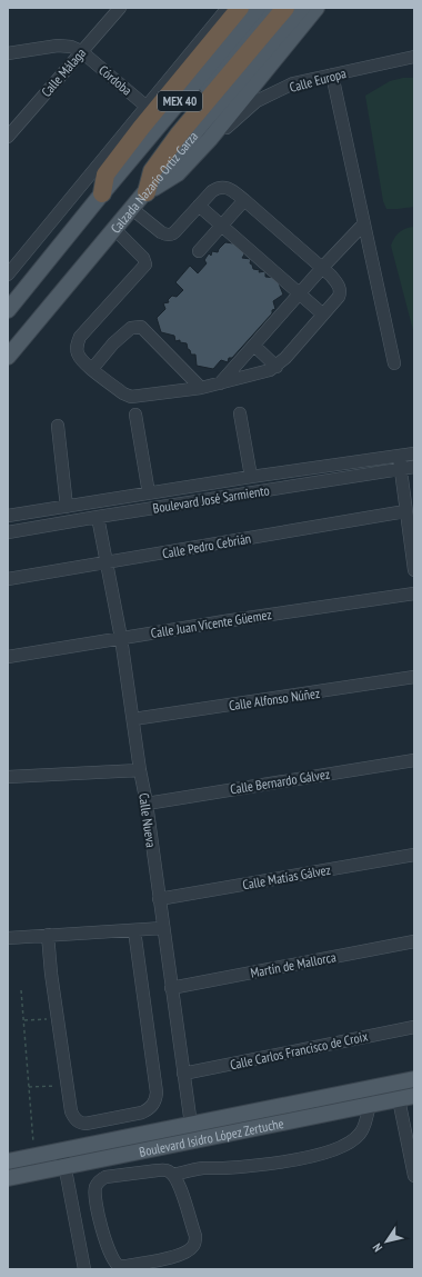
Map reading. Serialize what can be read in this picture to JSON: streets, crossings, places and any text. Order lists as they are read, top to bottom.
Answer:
{
  "streets": {
    "main road": ["MEX 40", "Calzada Nazario Ortiz Garza", "Boulevard Isidro López Zertuche"],
    "street": [
      "Calle Málaga",
      "Córdoba",
      "Calle Europa",
      "Boulevard José Sarmiento",
      "Calle Pedro Cebrián",
      "Calle Juan Vicente Güemez",
      "Calle Alfonso Núñez",
      "Calle Bernardo Gálvez",
      "Calle Nueva",
      "Calle Matías Gálvez",
      "Martín de Mallorca",
      "Calle Carlos Francisco de Croix"
    ]
  },
  "crossings": [
    ["Calle Málaga", "Córdoba"],
    ["Boulevard José Sarmiento", "Calle Nueva"],
    ["Calle Pedro Cebrián", "Calle Nueva"],
    ["Calle Juan Vicente Güemez", "Calle Nueva"],
    ["Calle Alfonso Núñez", "Calle Nueva"],
    ["Calle Bernardo Gálvez", "Calle Nueva"],
    ["Calle Nueva", "Calle Matías Gálvez"],
    ["Calle Nueva", "Martín de Mallorca"],
    ["Calle Nueva", "Calle Carlos Francisco de Croix"],
    ["Calle Nueva", "Boulevard Isidro López Zertuche"]
  ],
  "north": "bottom left"
}
